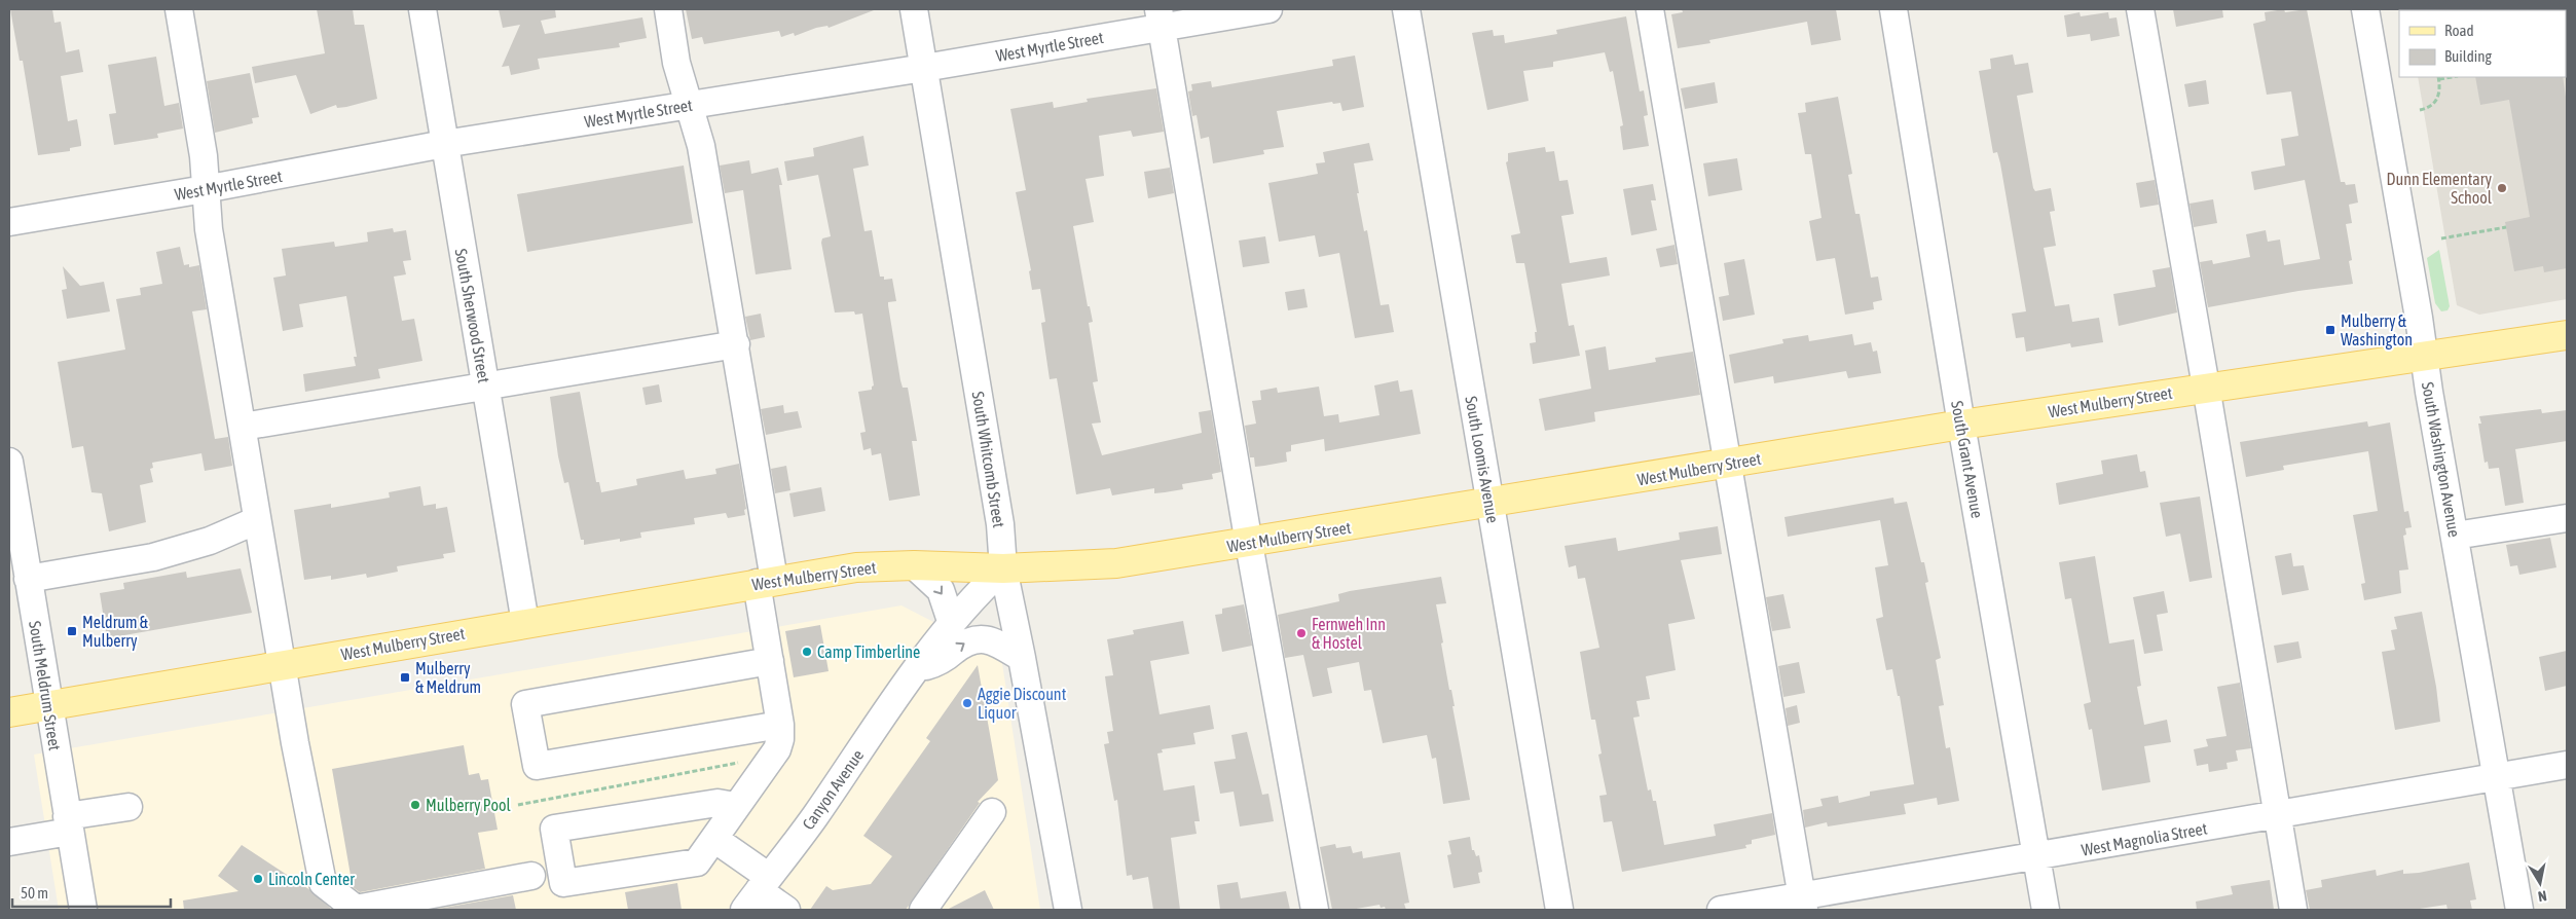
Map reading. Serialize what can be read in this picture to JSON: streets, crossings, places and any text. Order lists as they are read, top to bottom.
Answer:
{
  "streets": {
    "main road": ["West Mulberry Street"],
    "street": [
      "West Myrtle Street",
      "South Sherwood Street",
      "South Whitcomb Street",
      "South Loomis Avenue",
      "South Grant Avenue",
      "South Washington Avenue",
      "South Meldrum Street",
      "Canyon Avenue",
      "West Magnolia Street"
    ]
  },
  "crossings": [
    ["West Myrtle Street", "South Sherwood Street"],
    ["West Myrtle Street", "South Whitcomb Street"],
    ["South Sherwood Street", "West Mulberry Street"],
    ["West Mulberry Street", "South Whitcomb Street"],
    ["West Mulberry Street", "South Loomis Avenue"],
    ["West Mulberry Street", "South Grant Avenue"],
    ["West Mulberry Street", "South Washington Avenue"],
    ["West Mulberry Street", "South Meldrum Street"],
    ["West Mulberry Street", "Canyon Avenue"],
    ["South Whitcomb Street", "Canyon Avenue"],
    ["South Grant Avenue", "West Magnolia Street"],
    ["South Washington Avenue", "West Magnolia Street"]
  ],
  "places": {
    "other": [
      "Dunn Elementary School",
      "Fernweh Inn & Hostel",
      "Camp Timberline",
      "Aggie Discount Liquor",
      "Mulberry Pool",
      "Lincoln Center"
    ],
    "transit": ["Mulberry & Washington", "Meldrum & Mulberry", "Mulberry & Meldrum"]
  },
  "legend": ["Road", "Building"],
  "scale_bar": "50 m",
  "north": "bottom"
}
